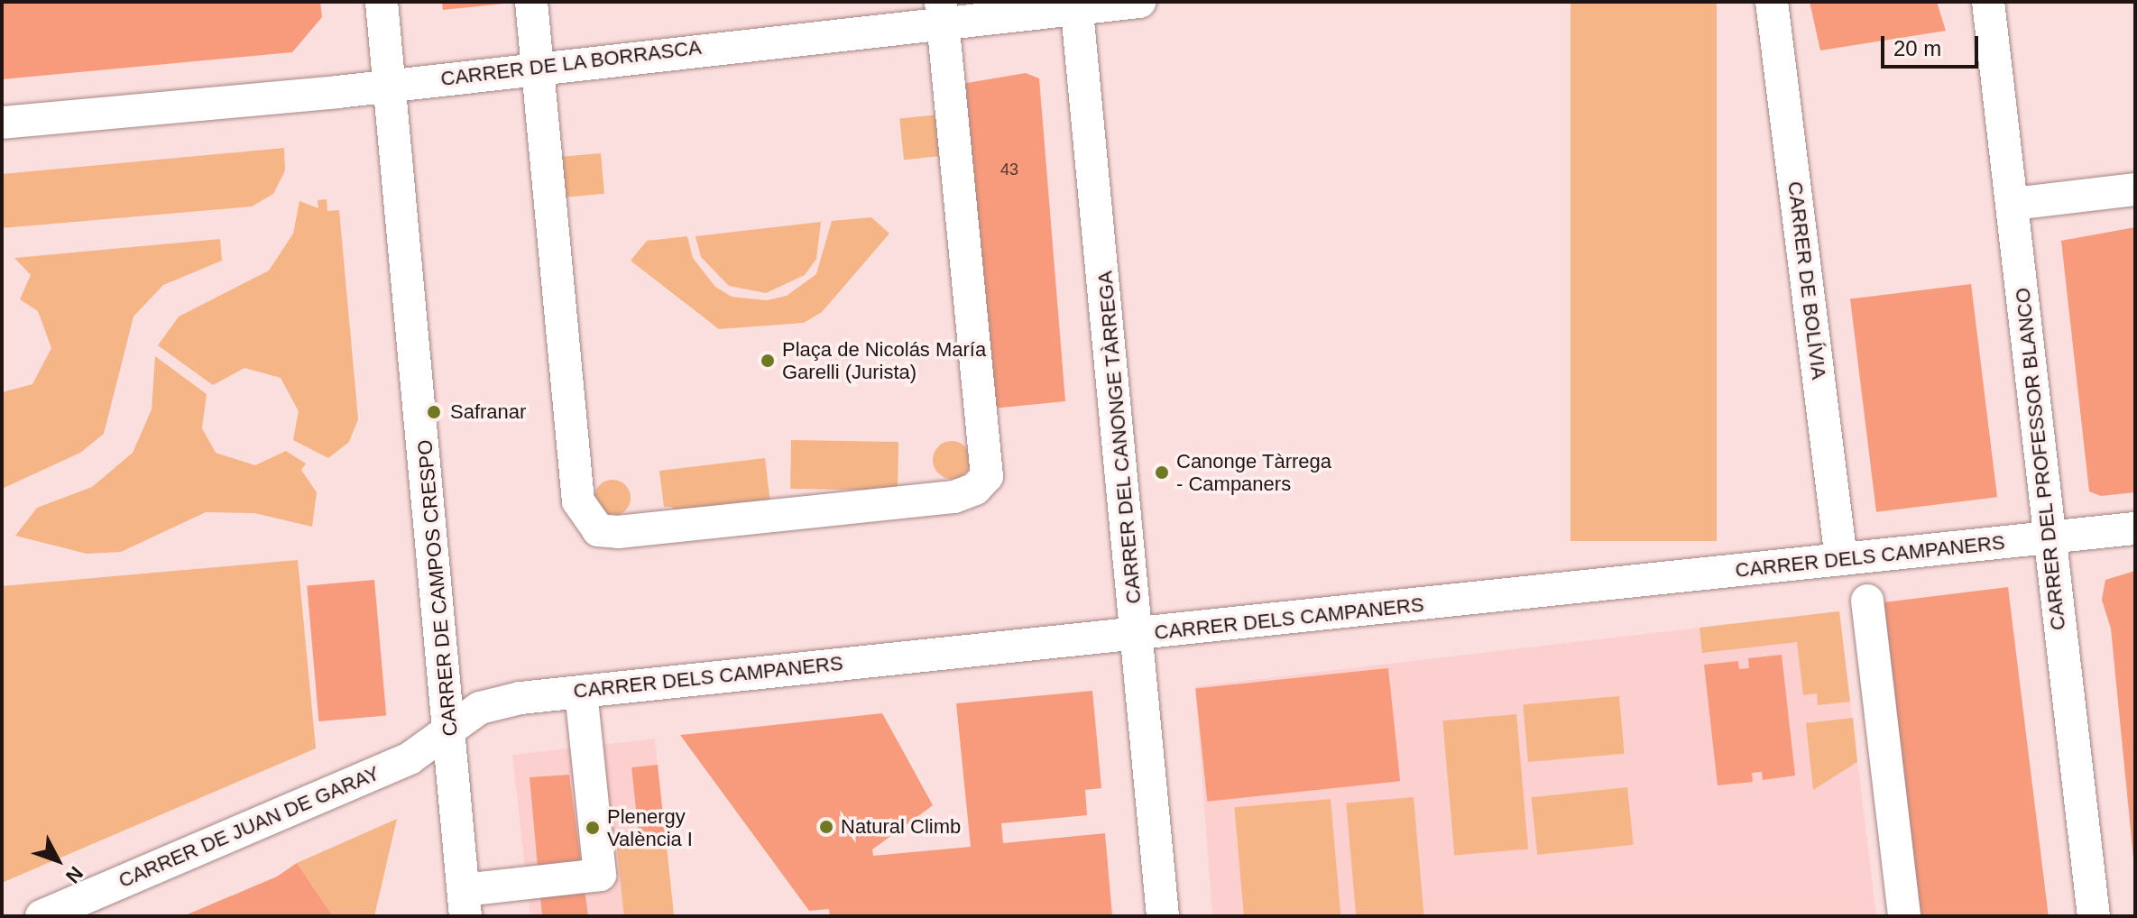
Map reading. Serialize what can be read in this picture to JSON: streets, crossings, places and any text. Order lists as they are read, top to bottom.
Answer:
{
  "streets": {
    "street": [
      "CARRER DE LA BORRASCA",
      "CARRER DE BOLÍVIA",
      "CARRER DEL CANONGE TÀRREGA",
      "CARRER DEL PROFESSOR BLANCO",
      "CARRER DELS CAMPANERS",
      "CARRER DE CAMPOS CRESPO",
      "CARRER DE JUAN DE GARAY"
    ]
  },
  "crossings": [
    ["CARRER DE LA BORRASCA", "CARRER DEL CANONGE TÀRREGA"],
    ["CARRER DE LA BORRASCA", "CARRER DE CAMPOS CRESPO"],
    ["CARRER DE BOLÍVIA", "CARRER DELS CAMPANERS"],
    ["CARRER DEL CANONGE TÀRREGA", "CARRER DELS CAMPANERS"],
    ["CARRER DEL PROFESSOR BLANCO", "CARRER DELS CAMPANERS"],
    ["CARRER DELS CAMPANERS", "CARRER DE CAMPOS CRESPO"],
    ["CARRER DELS CAMPANERS", "CARRER DE JUAN DE GARAY"],
    ["CARRER DE CAMPOS CRESPO", "CARRER DE JUAN DE GARAY"]
  ],
  "places": [
    "Plaça de Nicolás María Garelli (Jurista)",
    "Safranar",
    "Canonge Tàrrega - Campaners",
    "Natural Climb",
    "Plenergy València I"
  ],
  "house_numbers": ["43"],
  "scale_bar": "20 m",
  "north": "bottom right"
}
